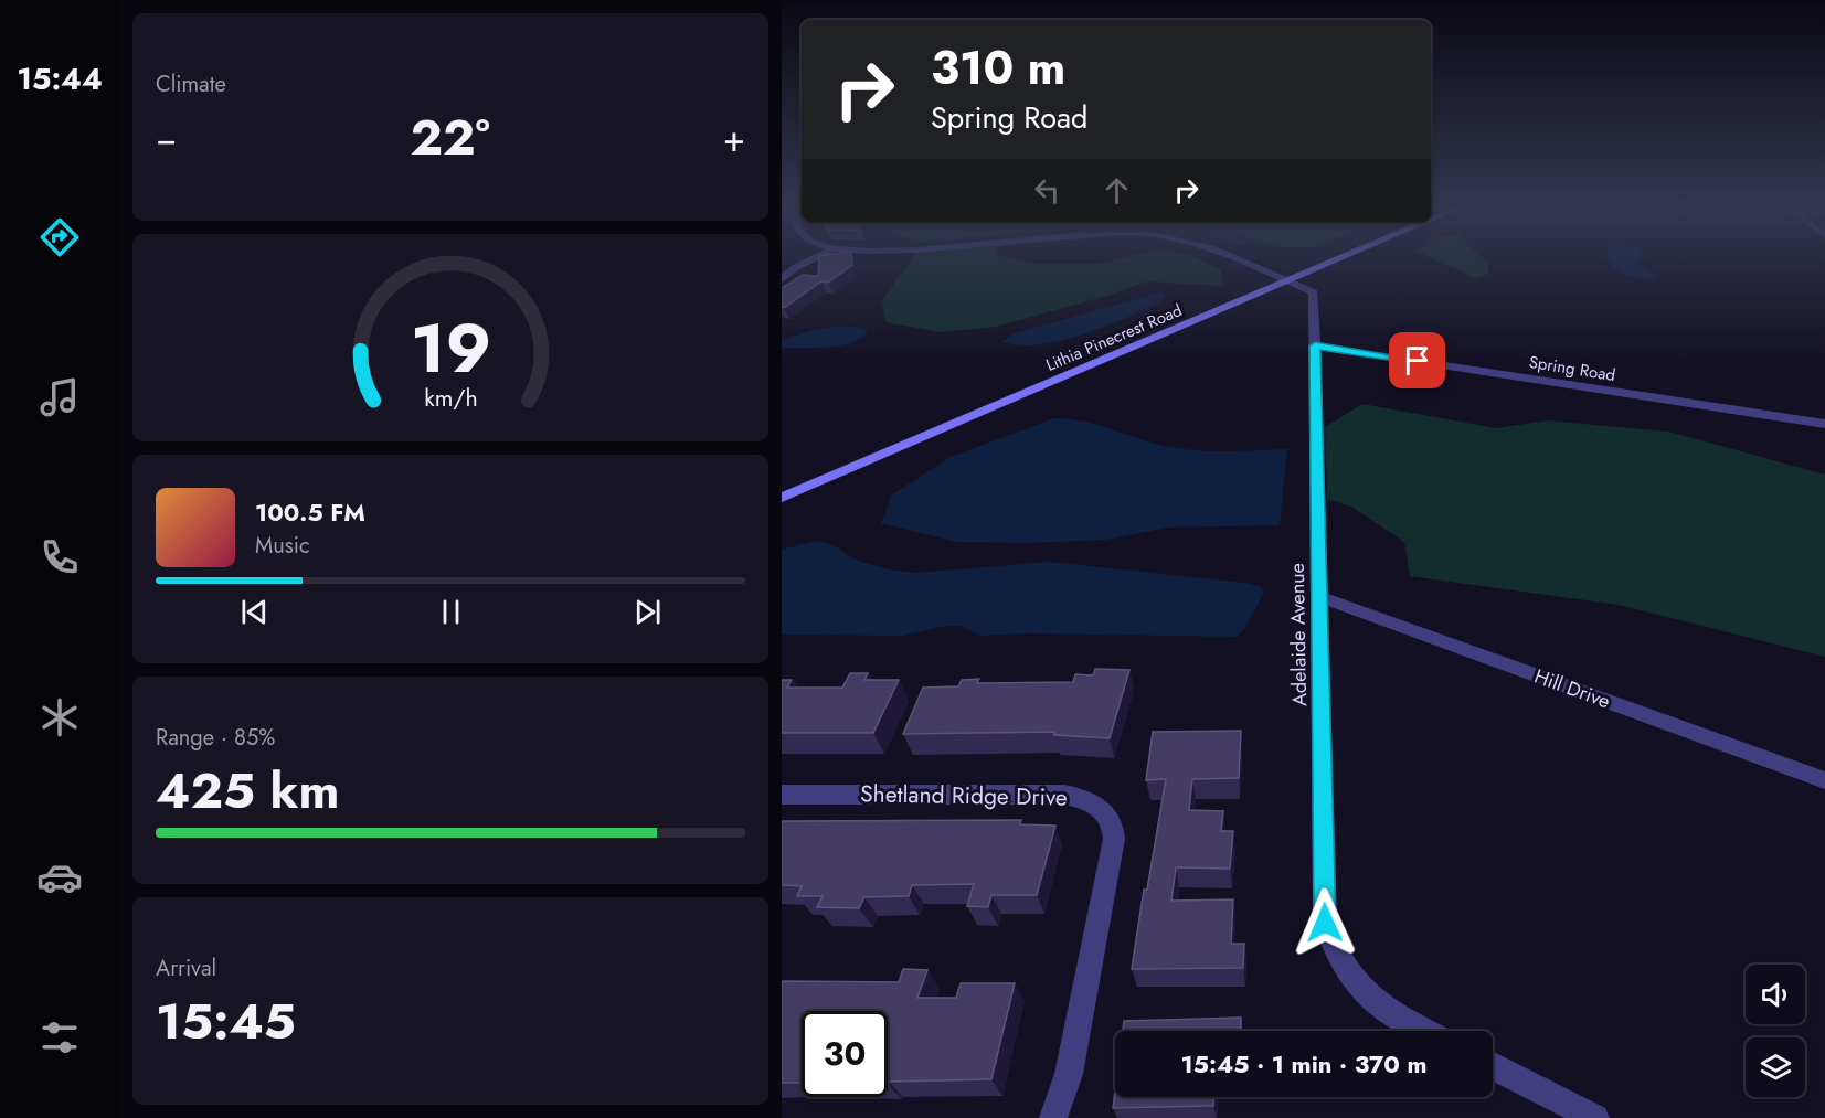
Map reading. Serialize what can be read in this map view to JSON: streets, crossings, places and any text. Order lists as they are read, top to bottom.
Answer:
{
  "streets": {
    "main road": ["Lithia Pinecrest Road"],
    "street": [
      "Spring Road",
      "Adelaide Avenue",
      "Hill Drive",
      "Shetland Ridge Drive"
    ]
  },
  "crossings": [
    ["Lithia Pinecrest Road", "Adelaide Avenue"],
    ["Spring Road", "Adelaide Avenue"],
    ["Adelaide Avenue", "Hill Drive"]
  ],
  "page": {
    "tabs": "15:44",
    "tile": [
      "Climate",
      ["Range · 85%", "425 km"],
      ["Arrival", "15:45"]
    ],
    "turn": ["310 m", "Spring Road"],
    "heat": ["−", "22°", "+"],
    "song": ["100.5 FM", "Music"],
    "limit": "30",
    "trip": "15:45 · 1 min · 370 m",
    "gauge": ["19", "km/h"]
  }
}
